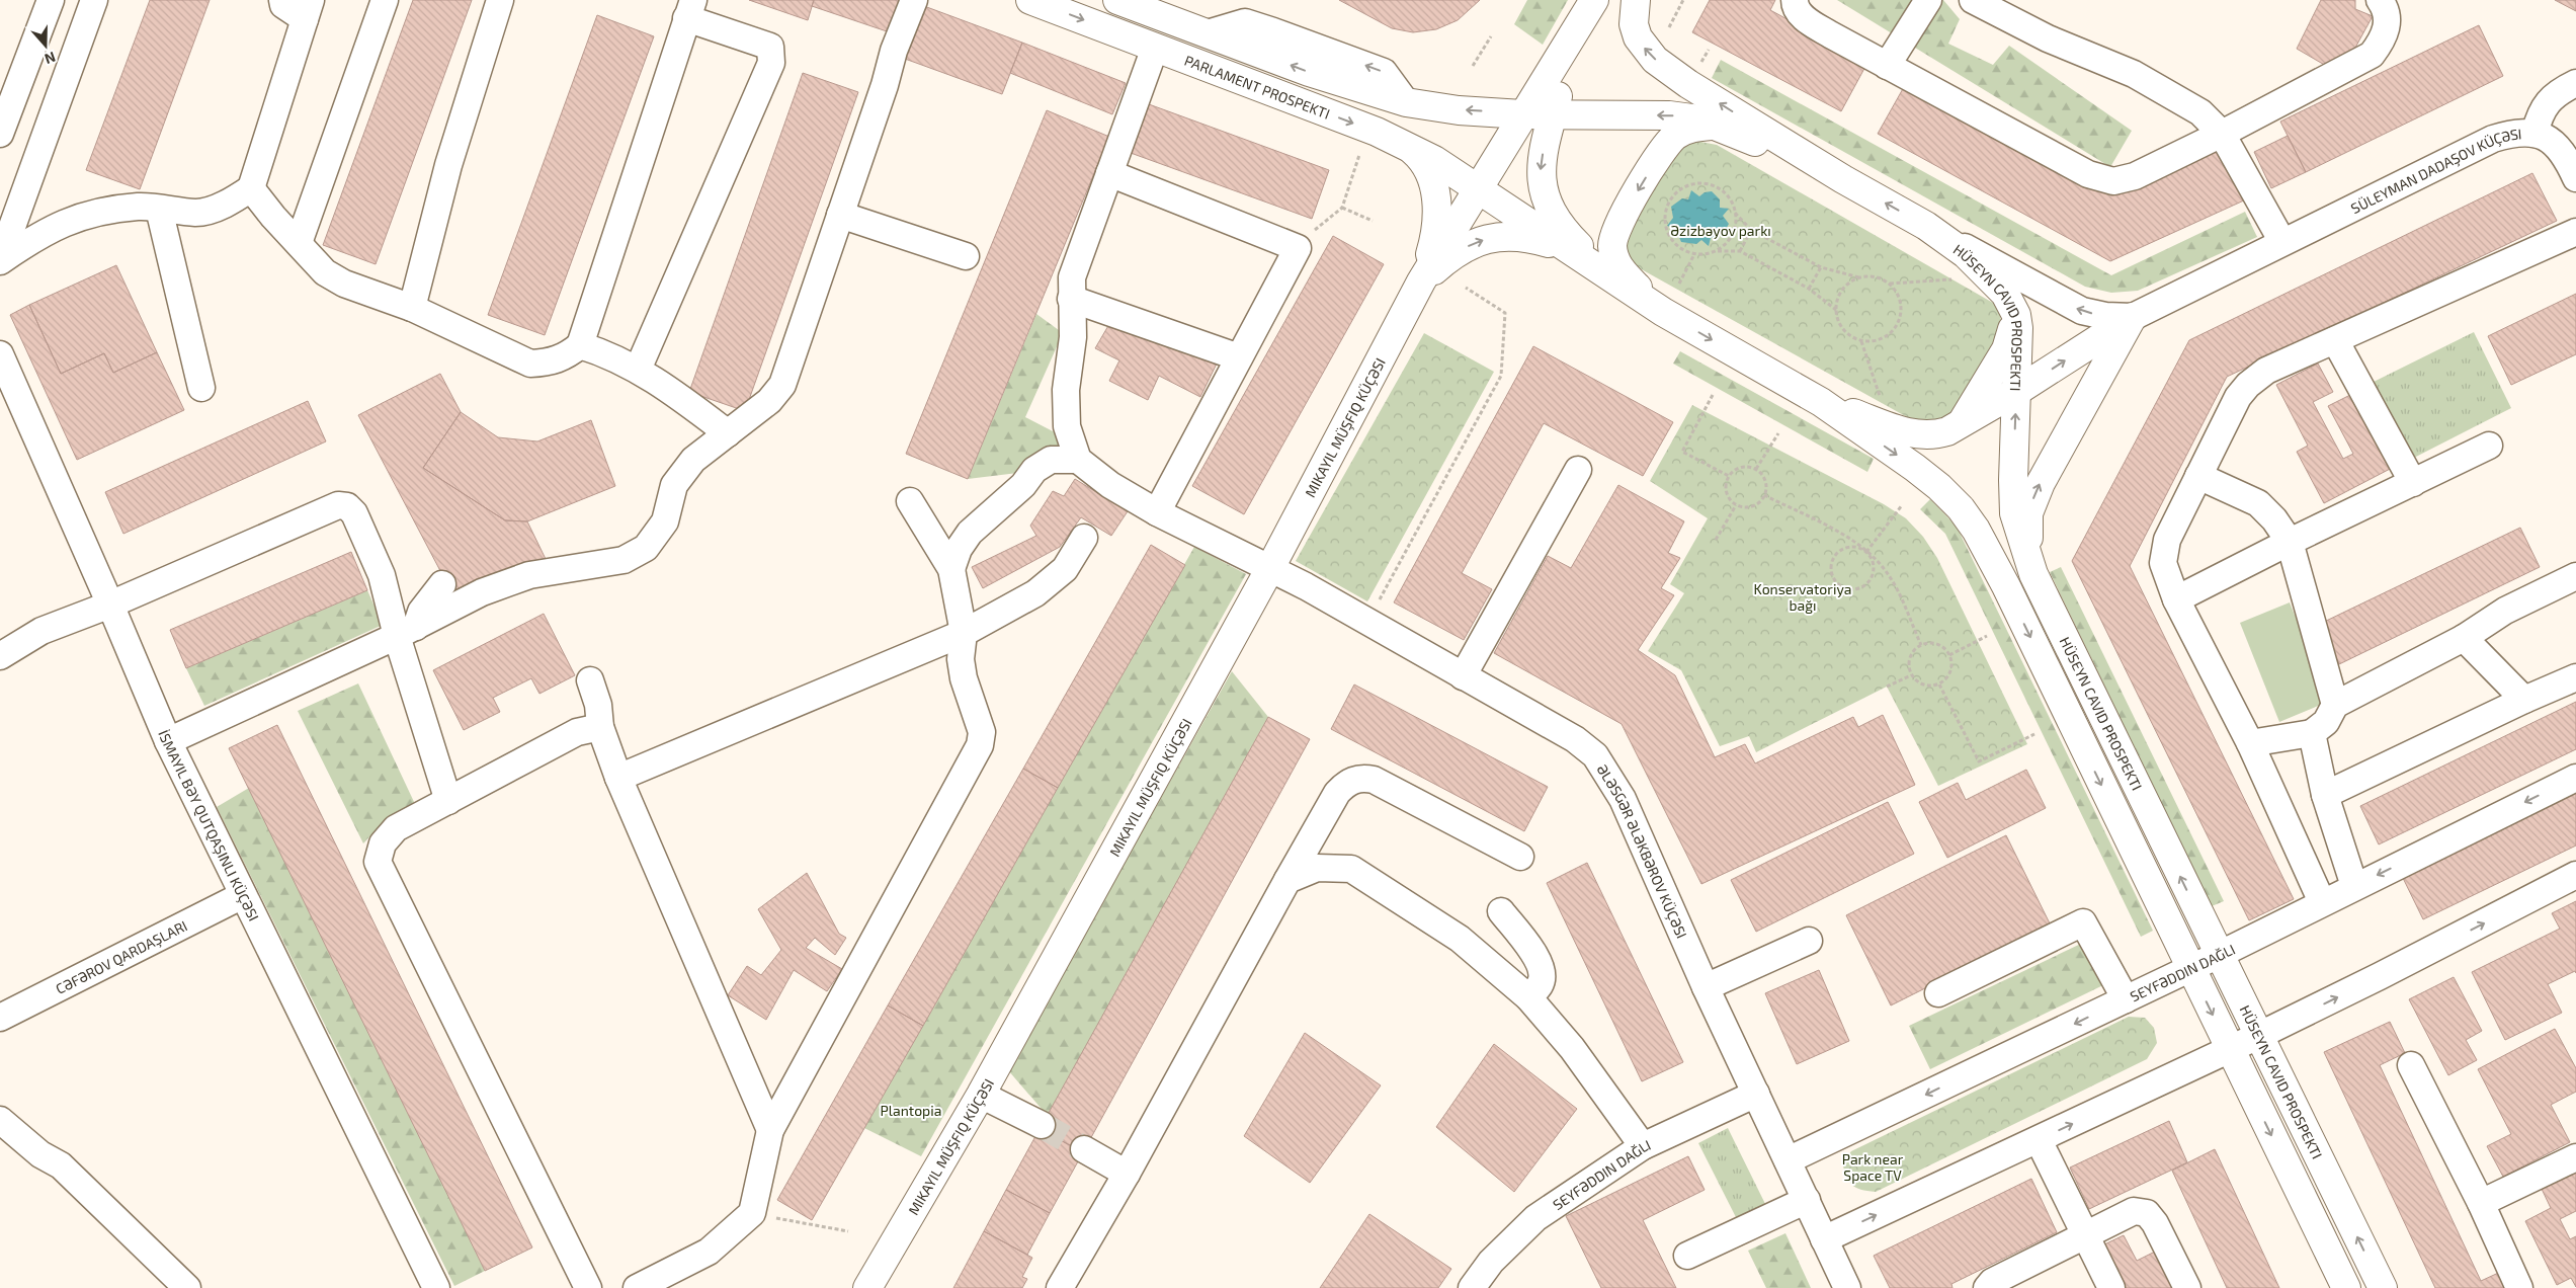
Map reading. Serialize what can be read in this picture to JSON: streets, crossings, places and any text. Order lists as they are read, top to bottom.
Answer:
{
  "streets": {
    "main road": ["PARLAMENT PROSPEKTI", "HÜSEYN CAVID PROSPEKTI"],
    "street": ["SÜLEYMAN DADAŞOV KÜÇƏSI", "ƏLƏSGƏR ƏLƏKBƏROV KÜÇƏSI"]
  },
  "parks": [
    "Əzizbəyov parkı",
    "Konservatoriya bağı",
    "Plantopia",
    "Park near Space TV"
  ],
  "north": "bottom"
}
